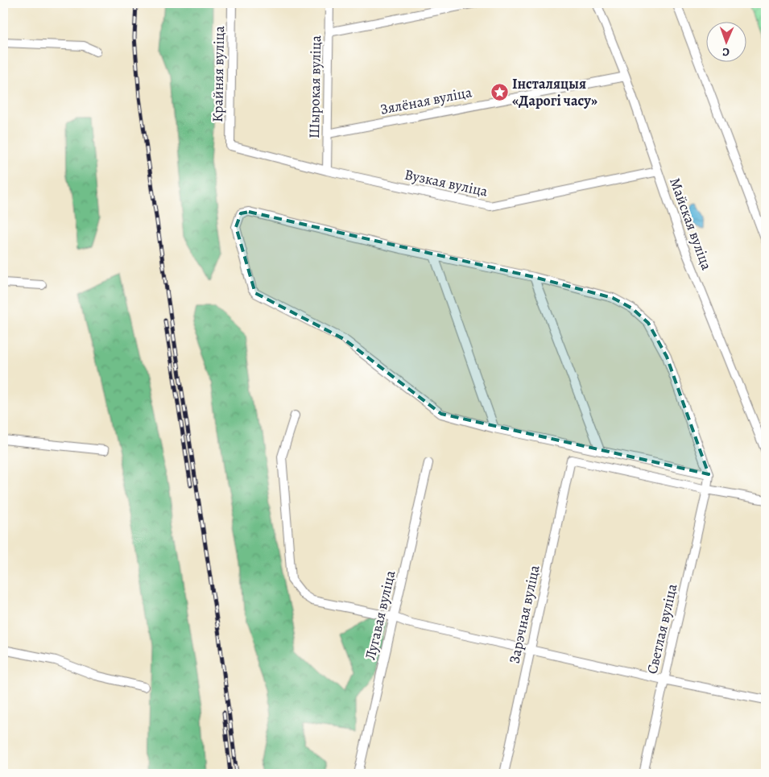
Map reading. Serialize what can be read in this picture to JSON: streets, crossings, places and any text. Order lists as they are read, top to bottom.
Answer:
{
  "streets": {
    "street": [
      "Крайняя вуліца",
      "Шырокая вуліца",
      "Зялёная вуліца",
      "Вузкая вуліца",
      "Майская вуліца",
      "Зарэчная вуліца",
      "Лугавая вуліца",
      "Светлая вуліца"
    ]
  },
  "crossings": [
    ["Крайняя вуліца", "Вузкая вуліца"],
    ["Шырокая вуліца", "Зялёная вуліца"],
    ["Шырокая вуліца", "Вузкая вуліца"],
    ["Зялёная вуліца", "Майская вуліца"],
    ["Вузкая вуліца", "Майская вуліца"],
    ["Зарэчная вуліца", "Светлая вуліца"]
  ],
  "places": {
    "place": ["Інсталяцыя «Дарогі часу»"]
  },
  "north": "bottom"
}
